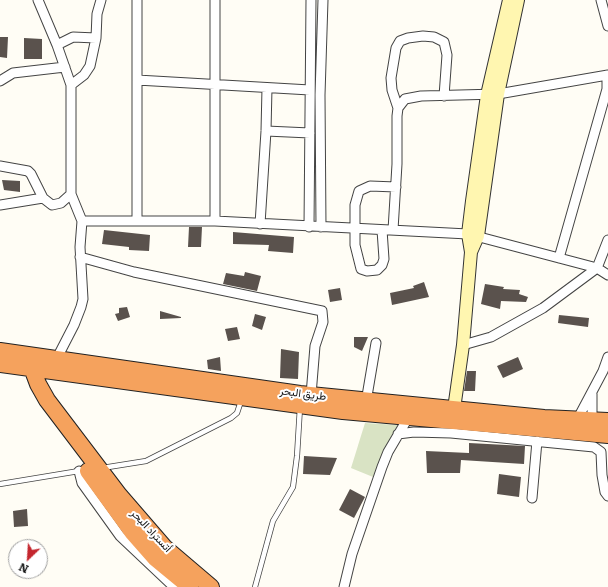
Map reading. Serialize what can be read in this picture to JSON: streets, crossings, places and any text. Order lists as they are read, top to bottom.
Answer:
{
  "streets": {
    "highway": ["طريق البحر", "أتستراد البحر"]
  },
  "north": "bottom left"
}
